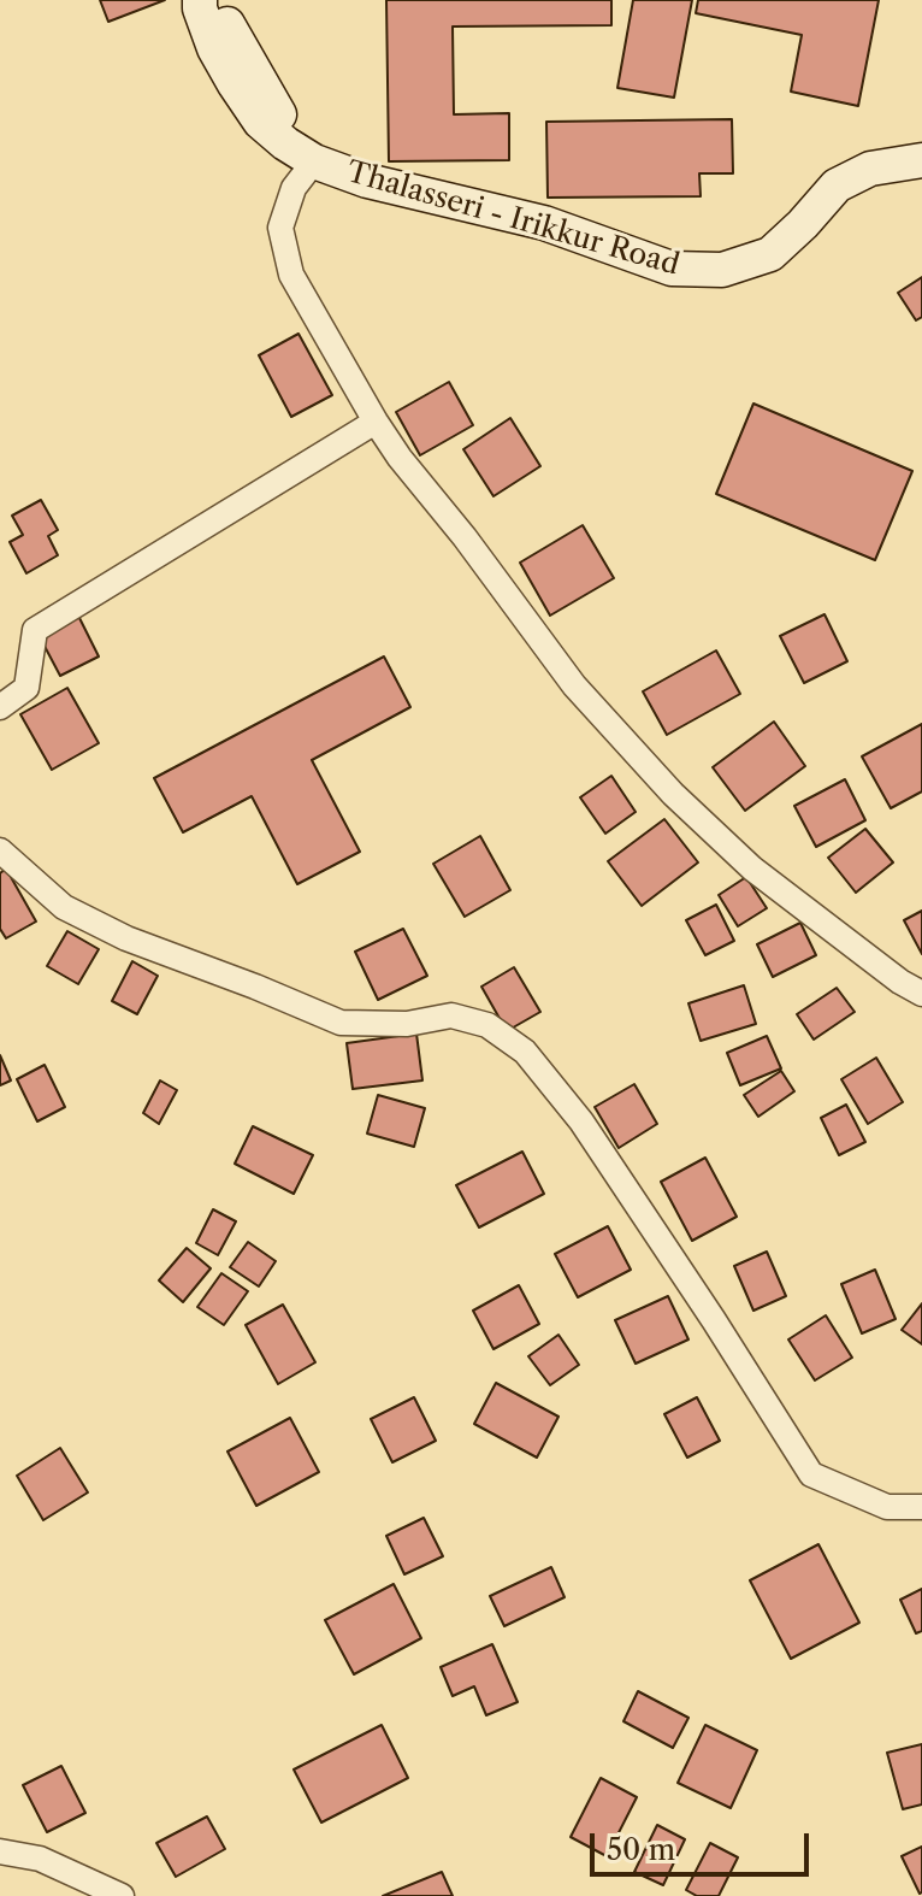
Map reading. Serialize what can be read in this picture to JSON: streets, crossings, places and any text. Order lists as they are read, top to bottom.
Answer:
{
  "streets": {
    "main road": ["Thalasseri - Irikkur Road"]
  },
  "scale_bar": "50 m"
}
